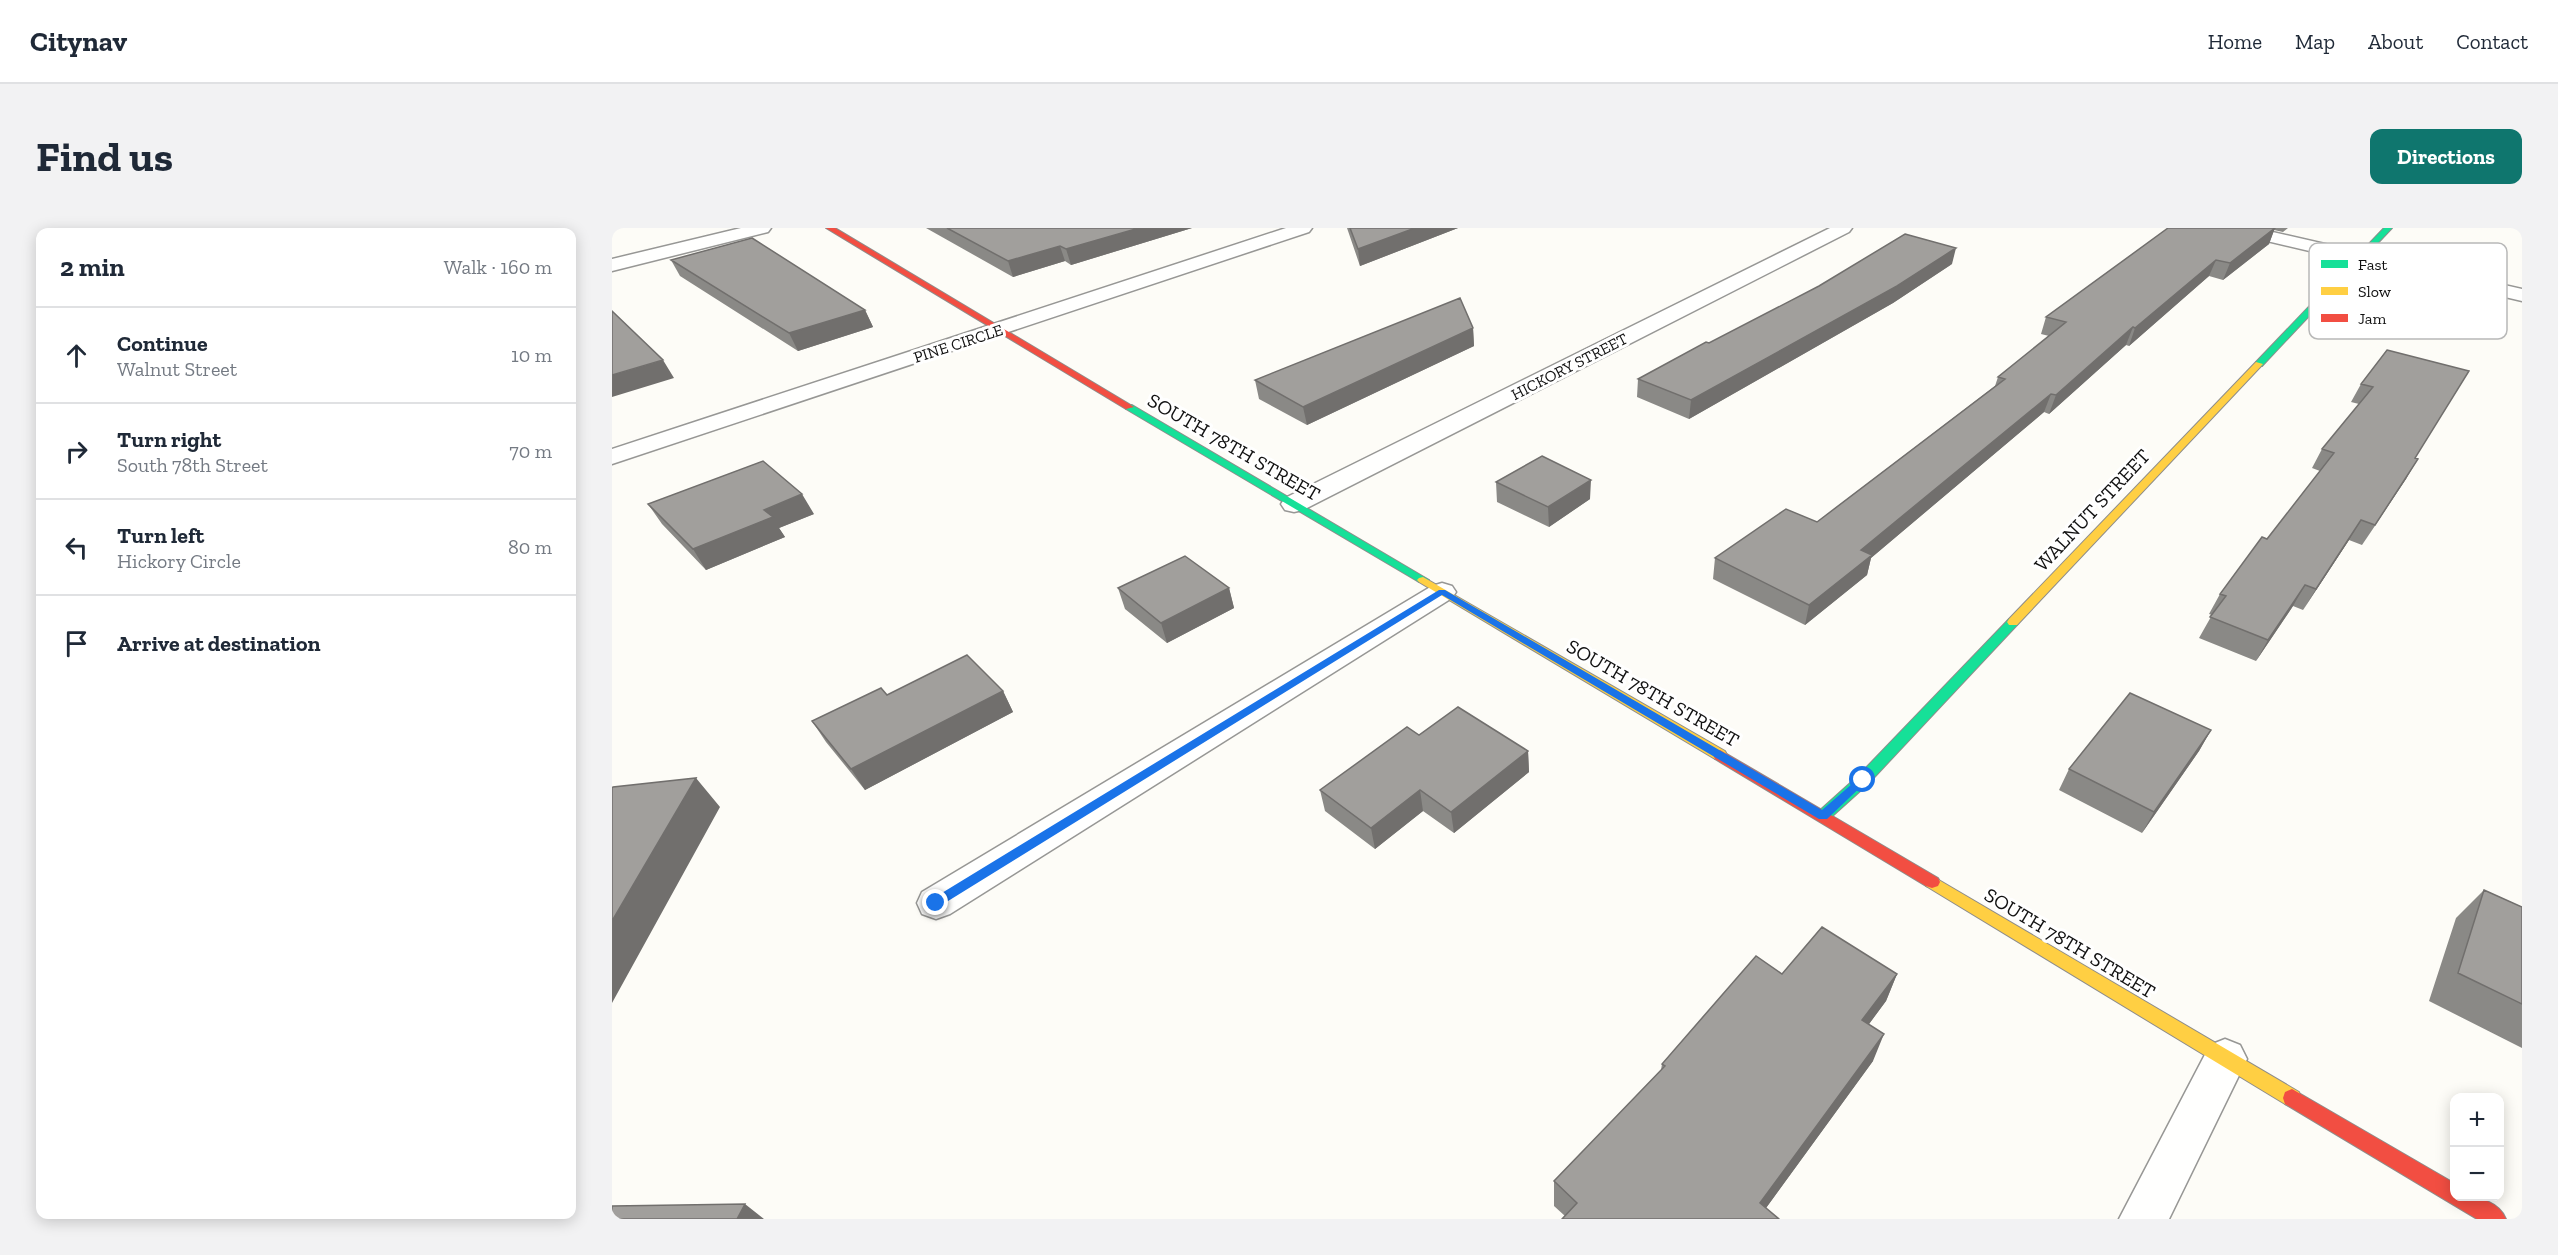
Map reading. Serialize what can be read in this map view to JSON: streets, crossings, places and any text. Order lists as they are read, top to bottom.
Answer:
{
  "streets": {
    "main road": ["SOUTH 78TH STREET", "WALNUT STREET"],
    "street": ["PINE CIRCLE", "HICKORY STREET"]
  },
  "crossings": [
    ["PINE CIRCLE", "SOUTH 78TH STREET"],
    ["HICKORY STREET", "SOUTH 78TH STREET"],
    ["SOUTH 78TH STREET", "WALNUT STREET"]
  ],
  "legend": ["Fast", "Slow", "Jam"],
  "page": {
    "header": "Citynav",
    "nav": [
      "Home",
      "Map",
      "About",
      "Contact"
    ],
    "buttons": "Directions",
    "title": "Find us",
    "heading": ["2 min", "Walk · 160 m"],
    "list": [
      ["Continue", "Walnut Street", "10 m"],
      ["Turn right", "South 78th Street", "70 m"],
      ["Turn left", "Hickory Circle", "80 m"],
      "Arrive at destination"
    ],
    "map_buttons": ["+", "−"]
  }
}
